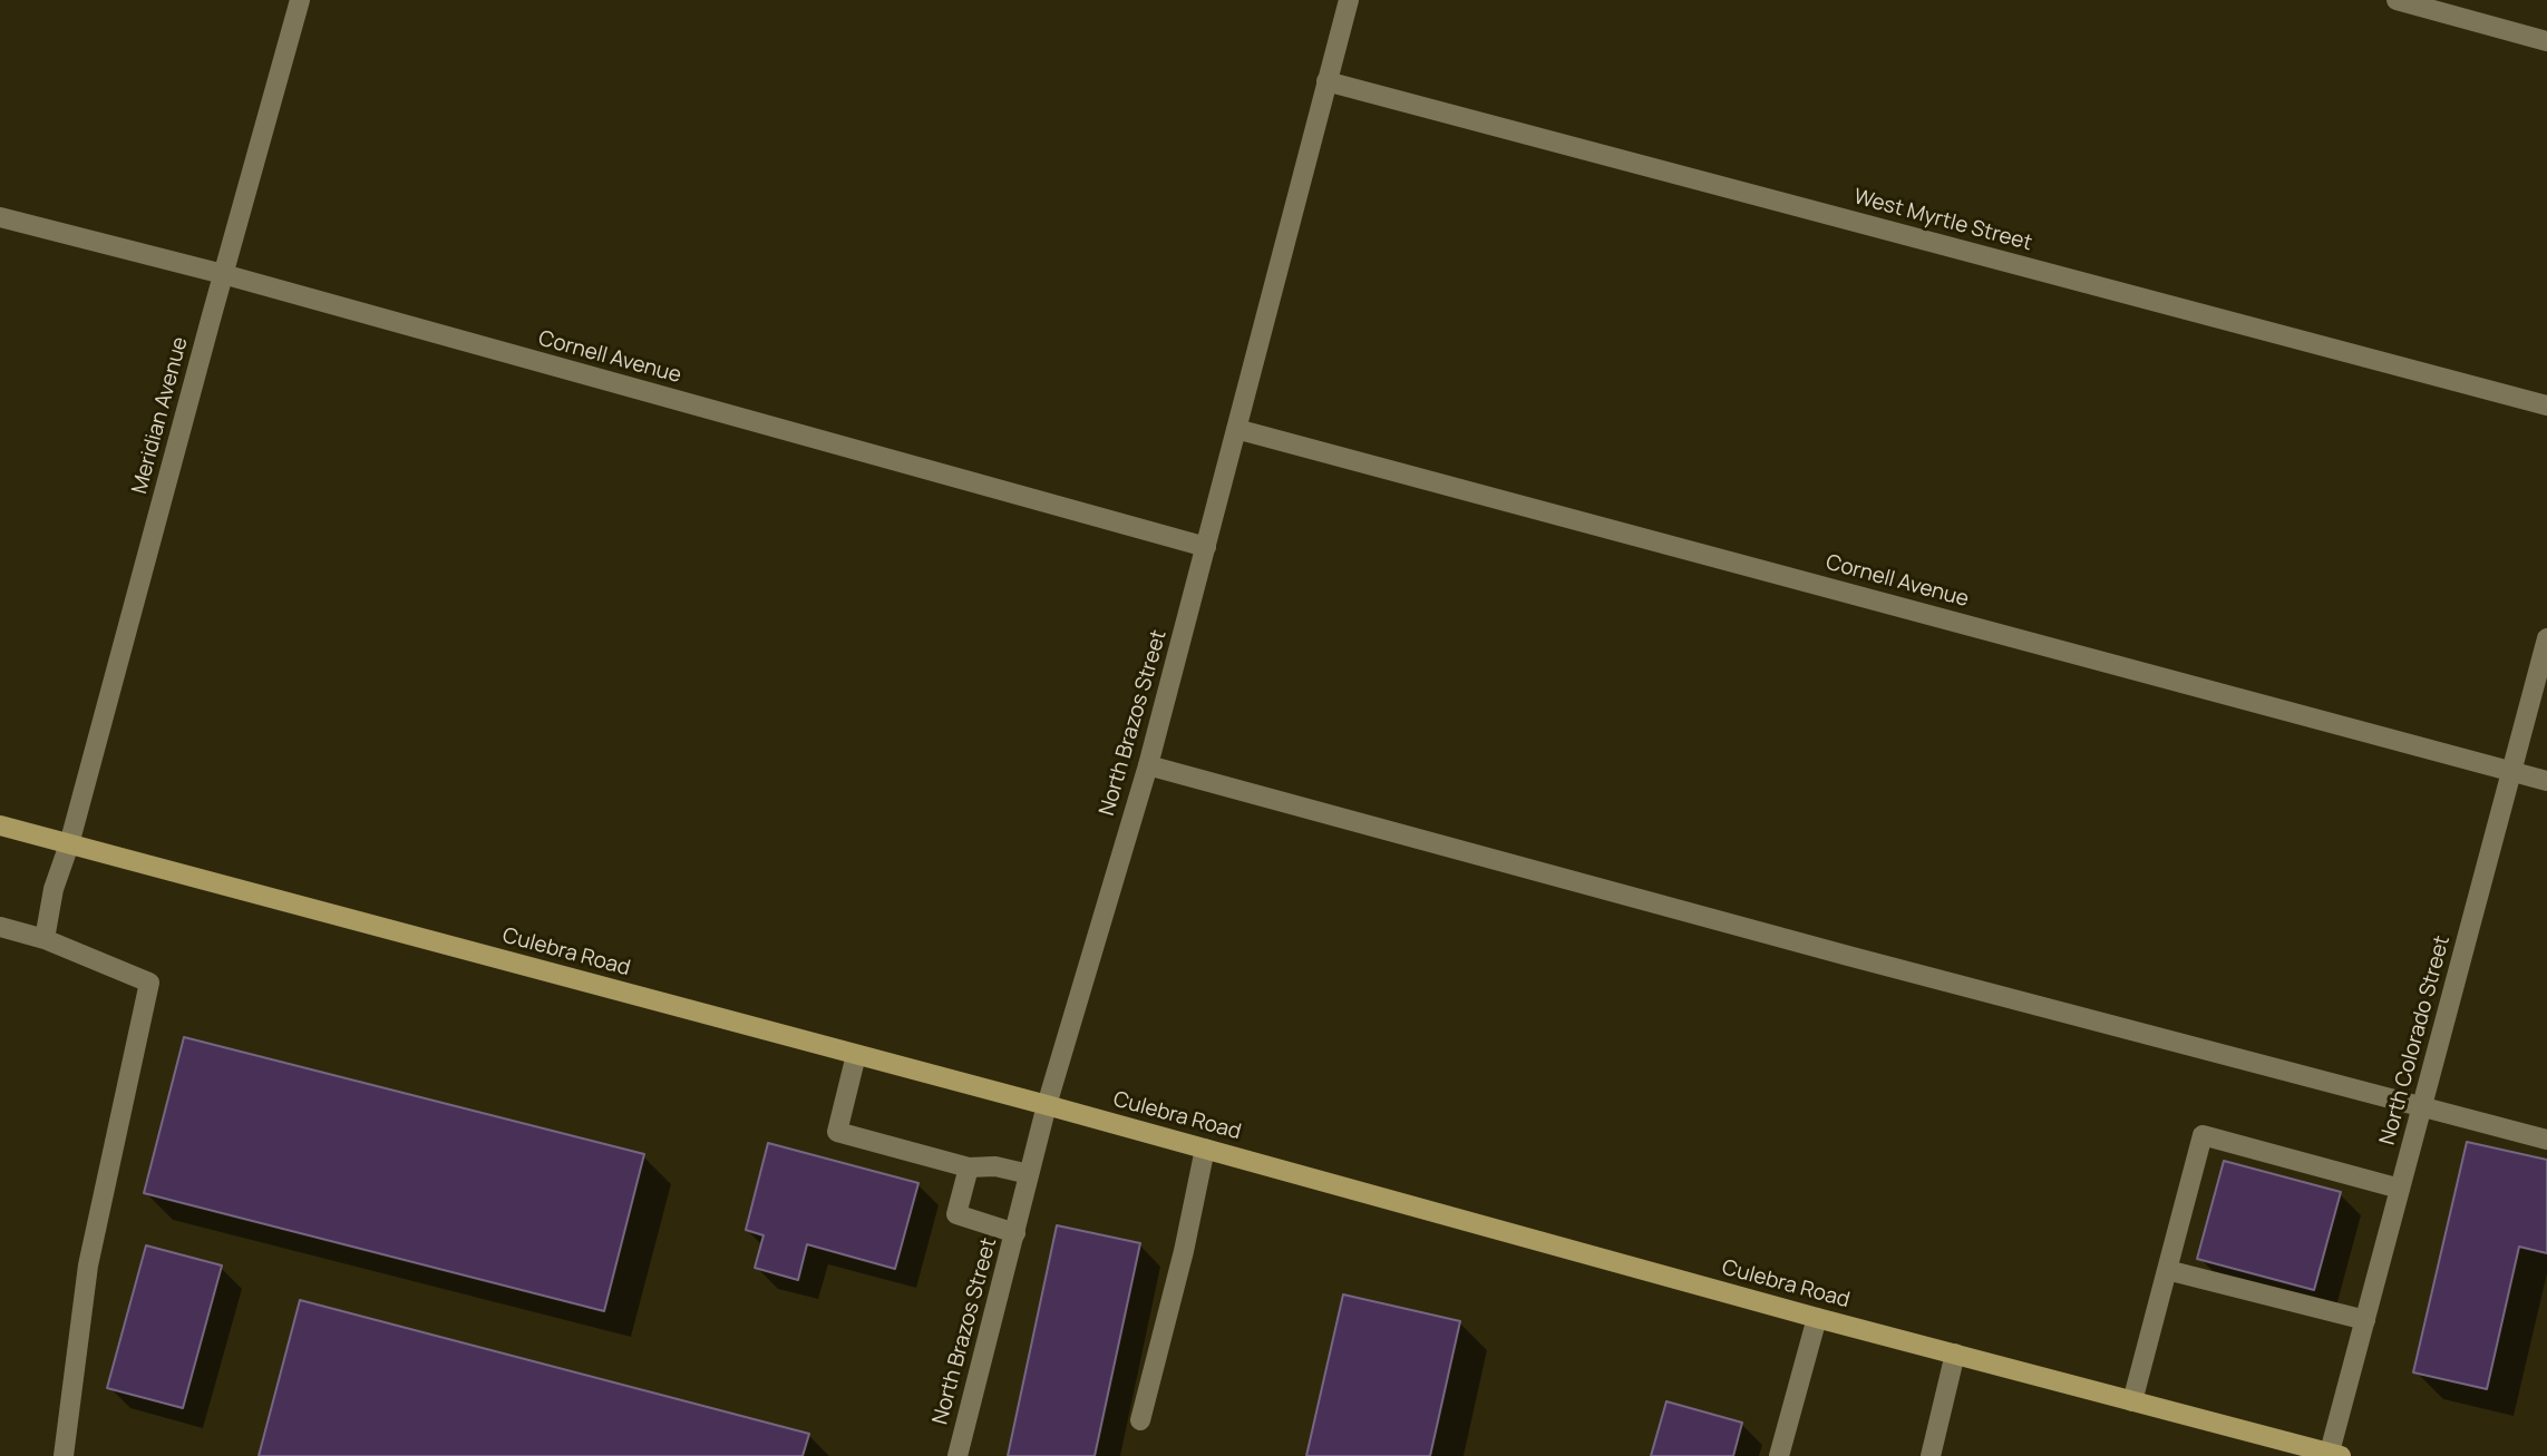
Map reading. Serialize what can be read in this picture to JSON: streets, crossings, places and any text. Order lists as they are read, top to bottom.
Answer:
{
  "streets": {
    "main road": ["Culebra Road"],
    "street": [
      "West Myrtle Street",
      "Cornell Avenue",
      "Meridian Avenue",
      "North Brazos Street",
      "North Colorado Street"
    ]
  },
  "crossings": [
    ["West Myrtle Street", "North Brazos Street"],
    ["Cornell Avenue", "Meridian Avenue"],
    ["Cornell Avenue", "North Brazos Street"],
    ["Cornell Avenue", "North Colorado Street"],
    ["Meridian Avenue", "Culebra Road"],
    ["North Brazos Street", "Culebra Road"],
    ["Culebra Road", "North Colorado Street"]
  ]
}
